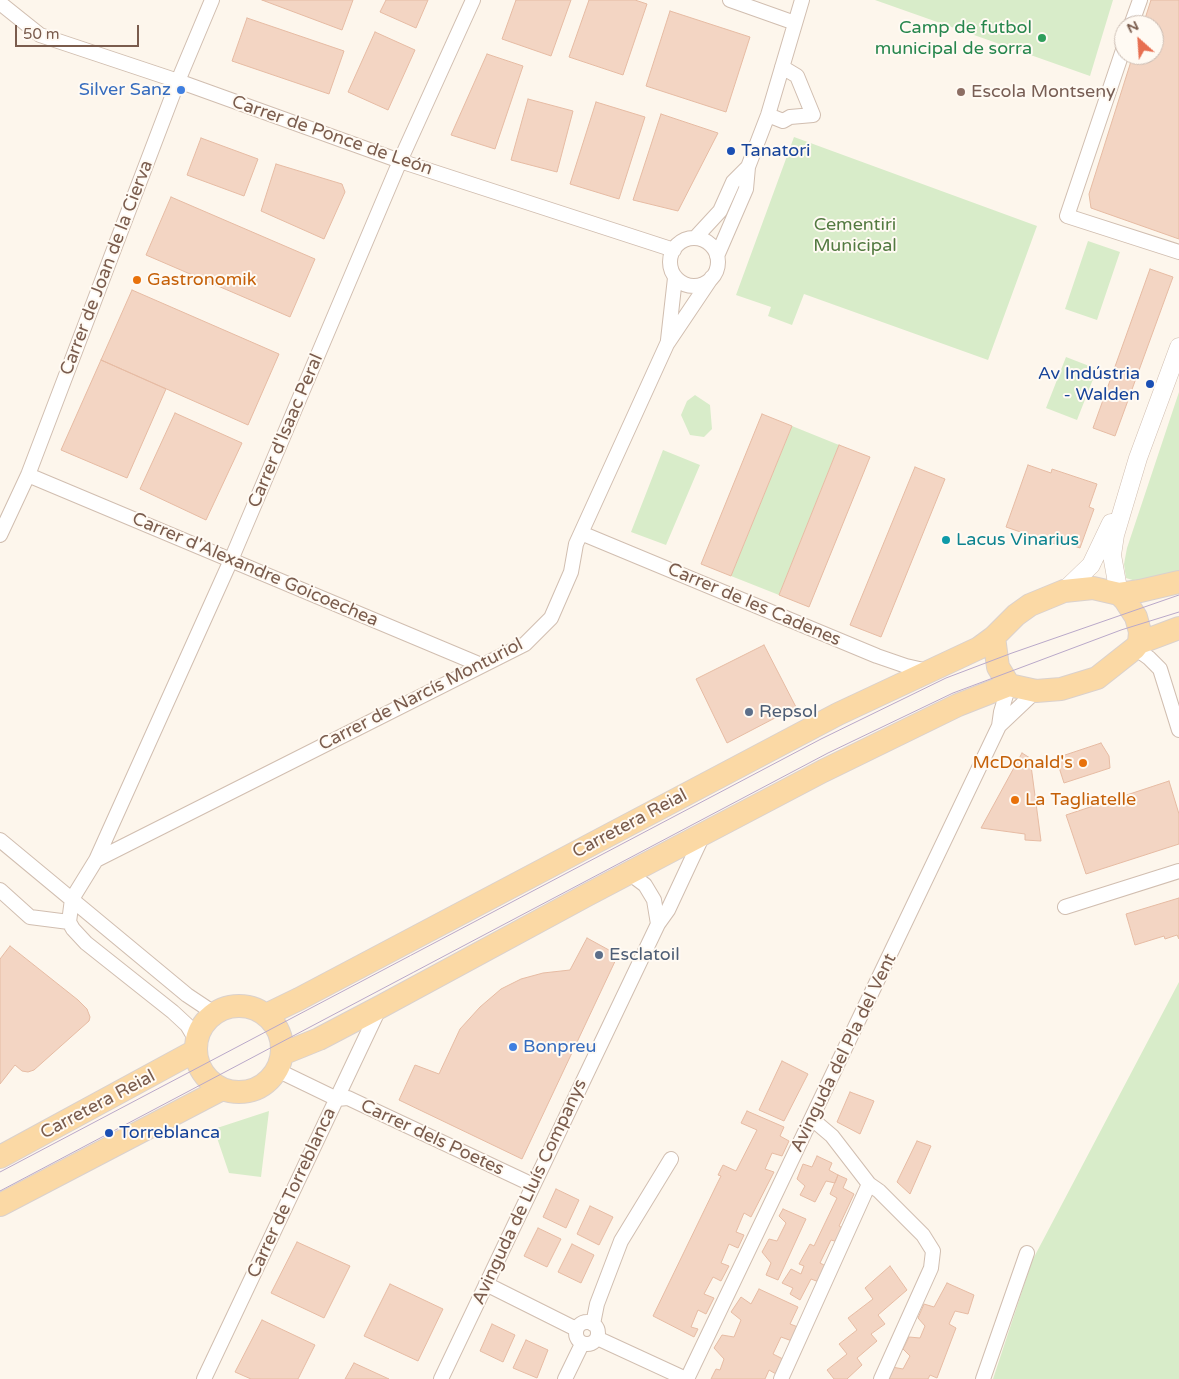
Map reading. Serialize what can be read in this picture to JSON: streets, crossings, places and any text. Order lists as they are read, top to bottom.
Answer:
{
  "streets": {
    "main road": ["Carretera Reial"],
    "street": [
      "Carrer de Ponce de León",
      "Carrer de Joan de la Cierva",
      "Carrer d'Isaac Peral",
      "Carrer d'Alexandre Goicoechea",
      "Carrer de les Cadenes",
      "Carrer de Narcís Monturiol",
      "Avinguda del Pla del Vent",
      "Carrer dels Poetes",
      "Avinguda de Lluís Companys",
      "Carrer de Torreblanca"
    ]
  },
  "crossings": [
    ["Carrer de Ponce de León", "Carrer de Joan de la Cierva"],
    ["Carrer de Ponce de León", "Carrer d'Isaac Peral"],
    ["Carrer de Ponce de León", "Carrer de Narcís Monturiol"],
    ["Carrer de Joan de la Cierva", "Carrer d'Alexandre Goicoechea"],
    ["Carrer d'Isaac Peral", "Carrer d'Alexandre Goicoechea"],
    ["Carrer d'Isaac Peral", "Carrer de Narcís Monturiol"],
    ["Carrer d'Alexandre Goicoechea", "Carrer de Narcís Monturiol"],
    ["Carrer de les Cadenes", "Carrer de Narcís Monturiol"],
    ["Carrer de les Cadenes", "Carretera Reial"],
    ["Carretera Reial", "Avinguda del Pla del Vent"],
    ["Carretera Reial", "Carrer dels Poetes"],
    ["Carrer dels Poetes", "Avinguda de Lluís Companys"],
    ["Carrer dels Poetes", "Carrer de Torreblanca"]
  ],
  "parks": ["Cementiri Municipal"],
  "places": [
    "Camp de futbol municipal de sorra",
    "Silver Sanz",
    "Escola Montseny",
    "Tanatori",
    "Gastronomik",
    "Av Indústria - Walden",
    "Lacus Vinarius",
    "Repsol",
    "McDonald's",
    "La Tagliatelle",
    "Esclatoil",
    "Bonpreu",
    "Torreblanca"
  ],
  "scale_bar": "50 m",
  "north": "top left"
}
